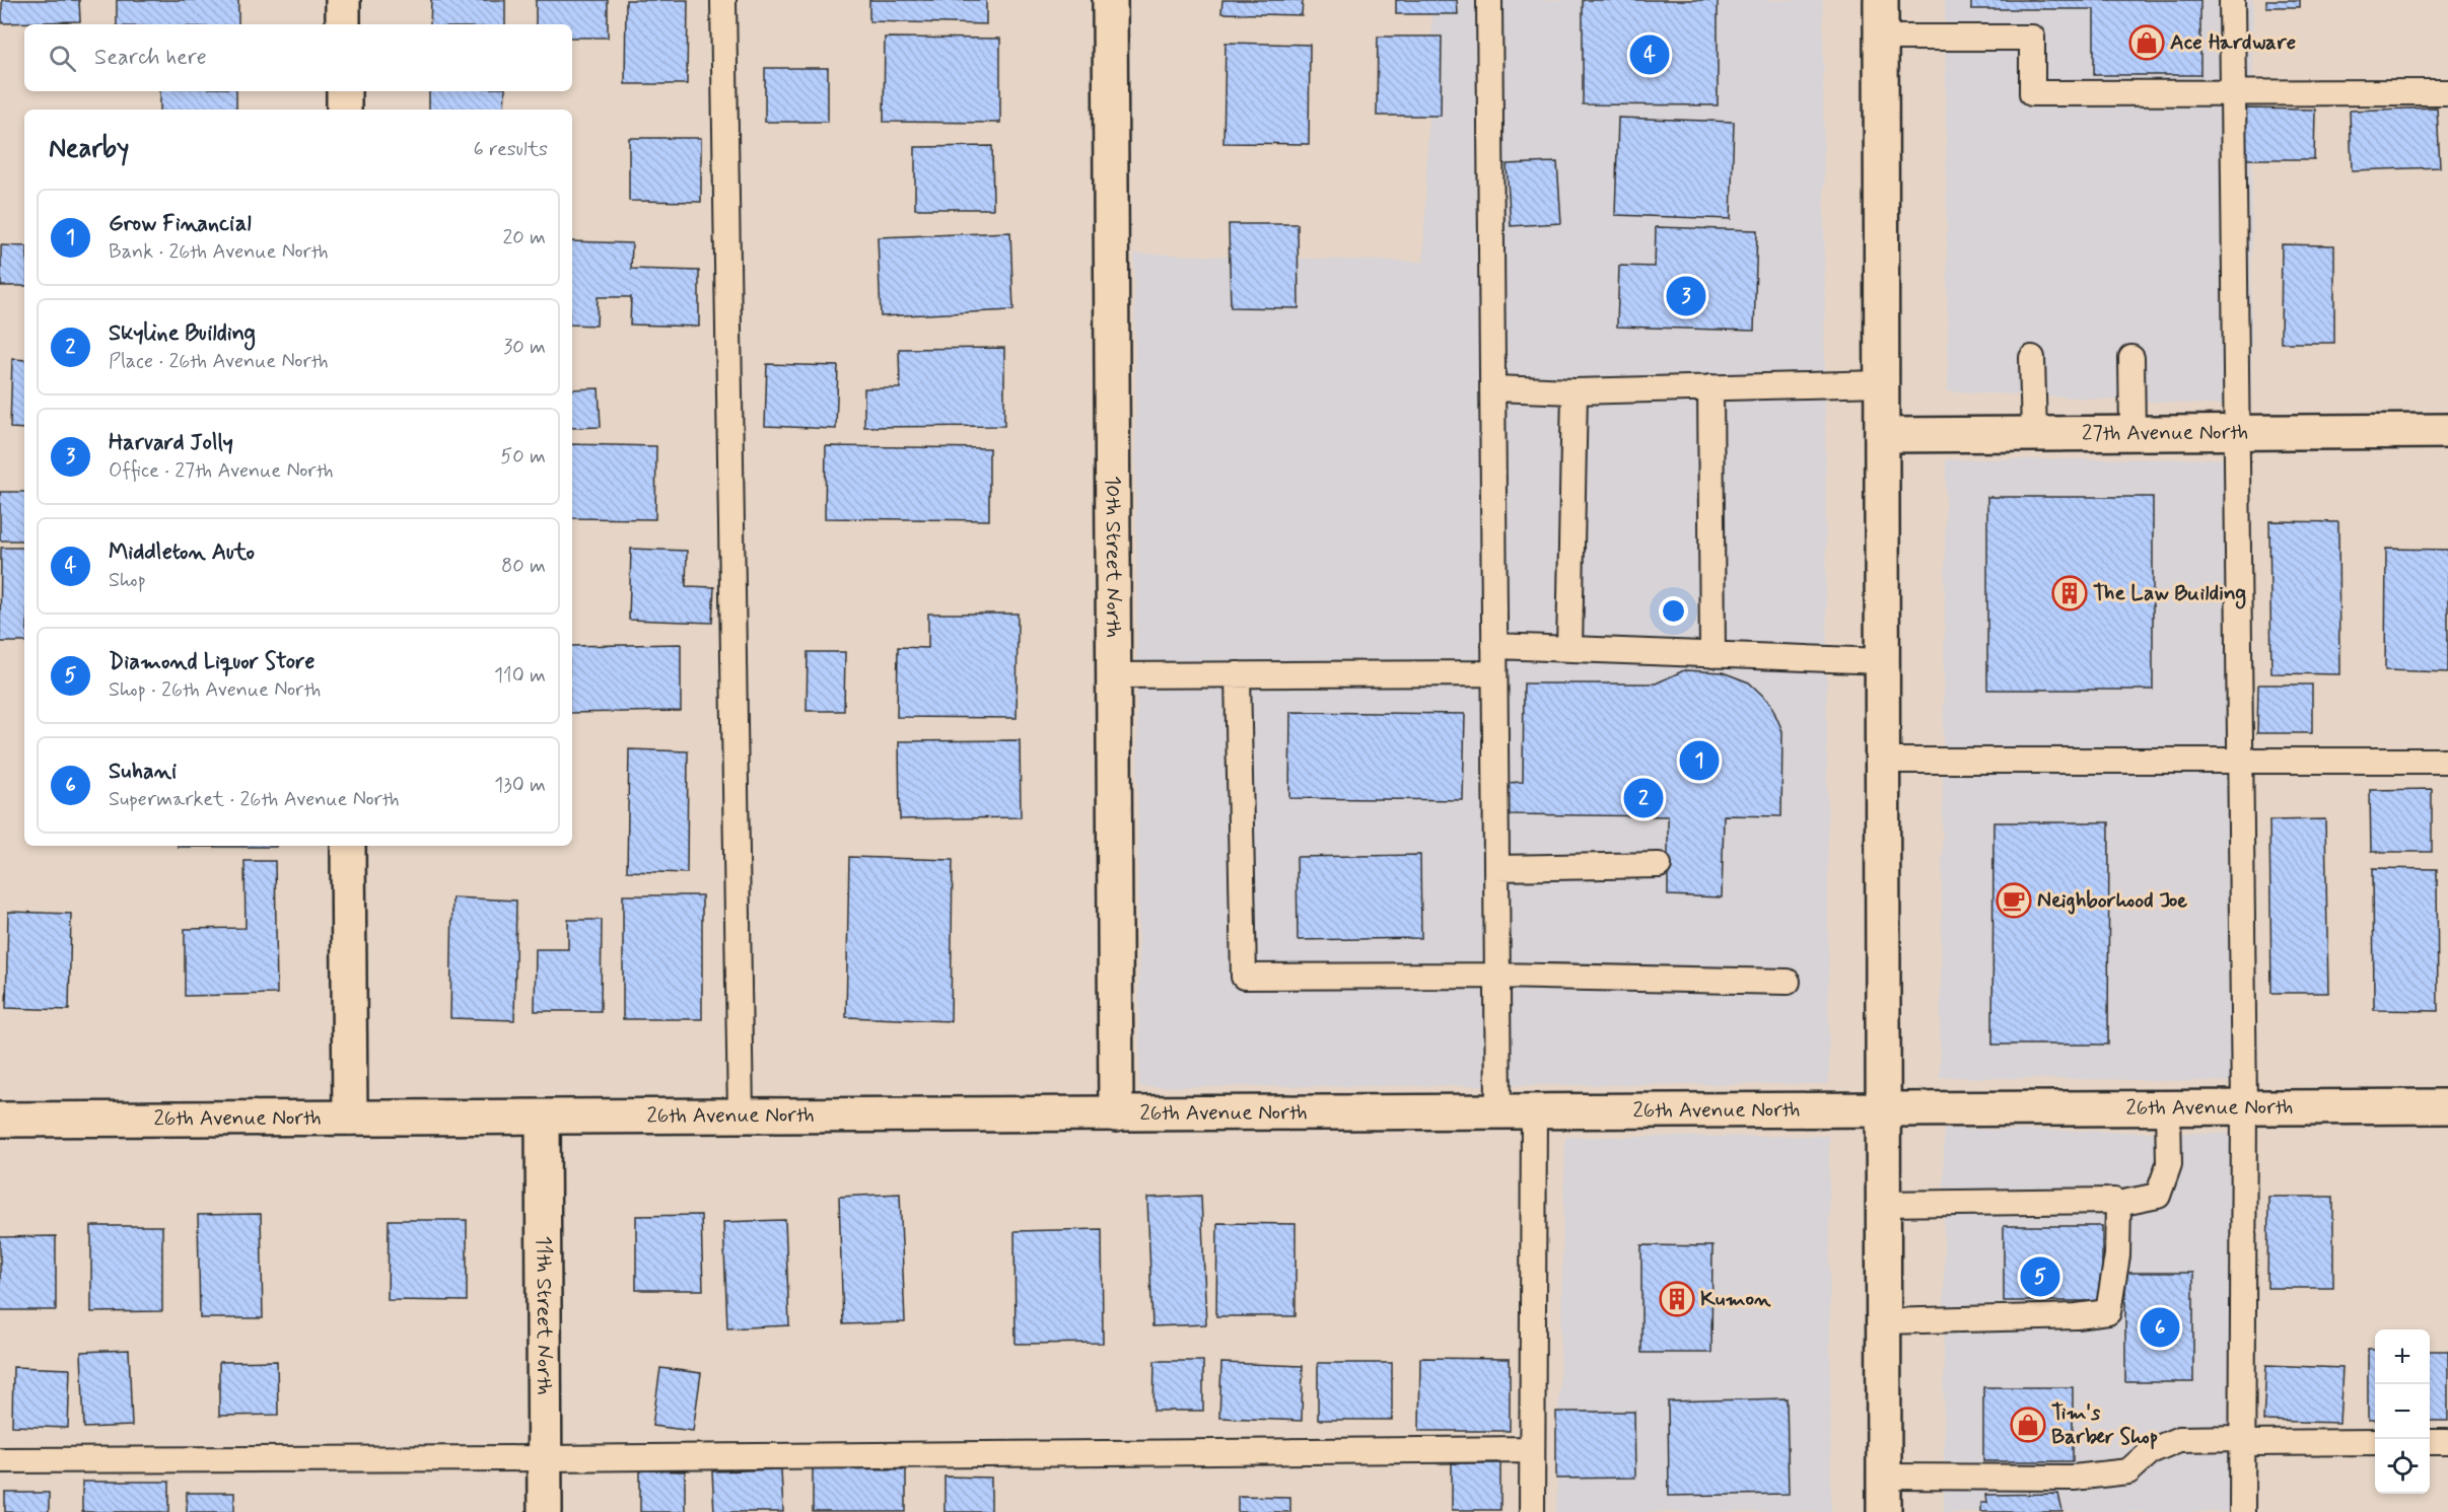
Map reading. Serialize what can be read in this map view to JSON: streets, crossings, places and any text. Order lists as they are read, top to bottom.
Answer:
{
  "streets": {
    "street": [
      "27th Avenue North",
      "10th Street North",
      "26th Avenue North",
      "11th Street North"
    ]
  },
  "crossings": [
    ["10th Street North", "26th Avenue North"],
    ["26th Avenue North", "11th Street North"]
  ],
  "places": {
    "shop": ["Ace Hardware", "Tim's Barber Shop"],
    "building": ["The Law Building", "Kumon"],
    "cafe": ["Neighborhood Joe"]
  },
  "page": {
    "search": "Search here",
    "pins": [
      "4",
      "3",
      "1",
      "2",
      "5",
      "6"
    ],
    "heading": ["Nearby", "6 results"],
    "list": [
      {
        "mark": "1",
        "name": "Grow Financial",
        "note": "Bank · 26th Avenue North",
        "value": "20 m"
      },
      {
        "mark": "2",
        "name": "Skyline Building",
        "note": "Place · 26th Avenue North",
        "value": "30 m"
      },
      {
        "mark": "3",
        "name": "Harvard Jolly",
        "note": "Office · 27th Avenue North",
        "value": "50 m"
      },
      {
        "mark": "4",
        "name": "Middleton Auto",
        "note": "Shop",
        "value": "80 m"
      },
      {
        "mark": "5",
        "name": "Diamond Liquor Store",
        "note": "Shop · 26th Avenue North",
        "value": "110 m"
      },
      {
        "mark": "6",
        "name": "Suhani",
        "note": "Supermarket · 26th Avenue North",
        "value": "130 m"
      }
    ],
    "map_buttons": ["+", "−"]
  }
}
